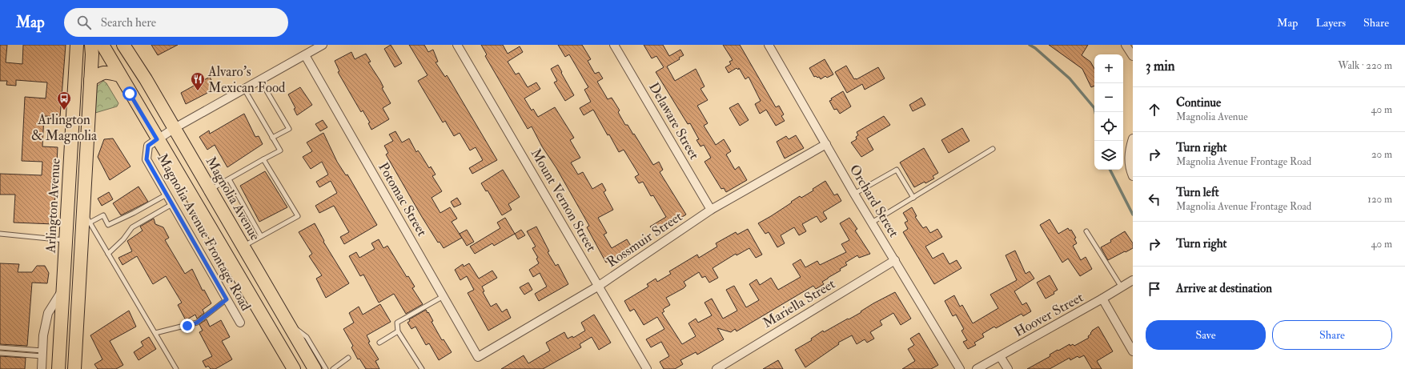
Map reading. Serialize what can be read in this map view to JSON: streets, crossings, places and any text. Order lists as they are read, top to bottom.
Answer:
{
  "streets": {
    "main road": ["Magnolia Avenue", "Arlington Avenue"],
    "street": [
      "Delaware Street",
      "Potomac Street",
      "Mount Vernon Street",
      "Orchard Street",
      "Magnolia Avenue Frontage Road",
      "Rossmuir Street",
      "Mariella Street",
      "Hoover Street"
    ]
  },
  "crossings": [
    ["Delaware Street", "Rossmuir Street"],
    ["Magnolia Avenue", "Magnolia Avenue Frontage Road"],
    ["Potomac Street", "Magnolia Avenue Frontage Road"],
    ["Potomac Street", "Rossmuir Street"],
    ["Mount Vernon Street", "Rossmuir Street"],
    ["Orchard Street", "Rossmuir Street"],
    ["Orchard Street", "Mariella Street"]
  ],
  "places": {
    "restaurant": ["Alvaro's Mexican Food"],
    "bus stop": ["Arlington & Magnolia"]
  },
  "page": {
    "header": "Map",
    "search": "Search here",
    "nav": ["Map", "Layers", "Share"],
    "heading": ["3 min", "Walk · 220 m"],
    "map_buttons": ["+", "−"],
    "list": [
      ["Continue", "Magnolia Avenue", "40 m"],
      ["Turn right", "Magnolia Avenue Frontage Road", "20 m"],
      ["Turn left", "Magnolia Avenue Frontage Road", "120 m"],
      ["Turn right", "40 m"],
      "Arrive at destination"
    ],
    "buttons": ["Save", "Share"]
  }
}
